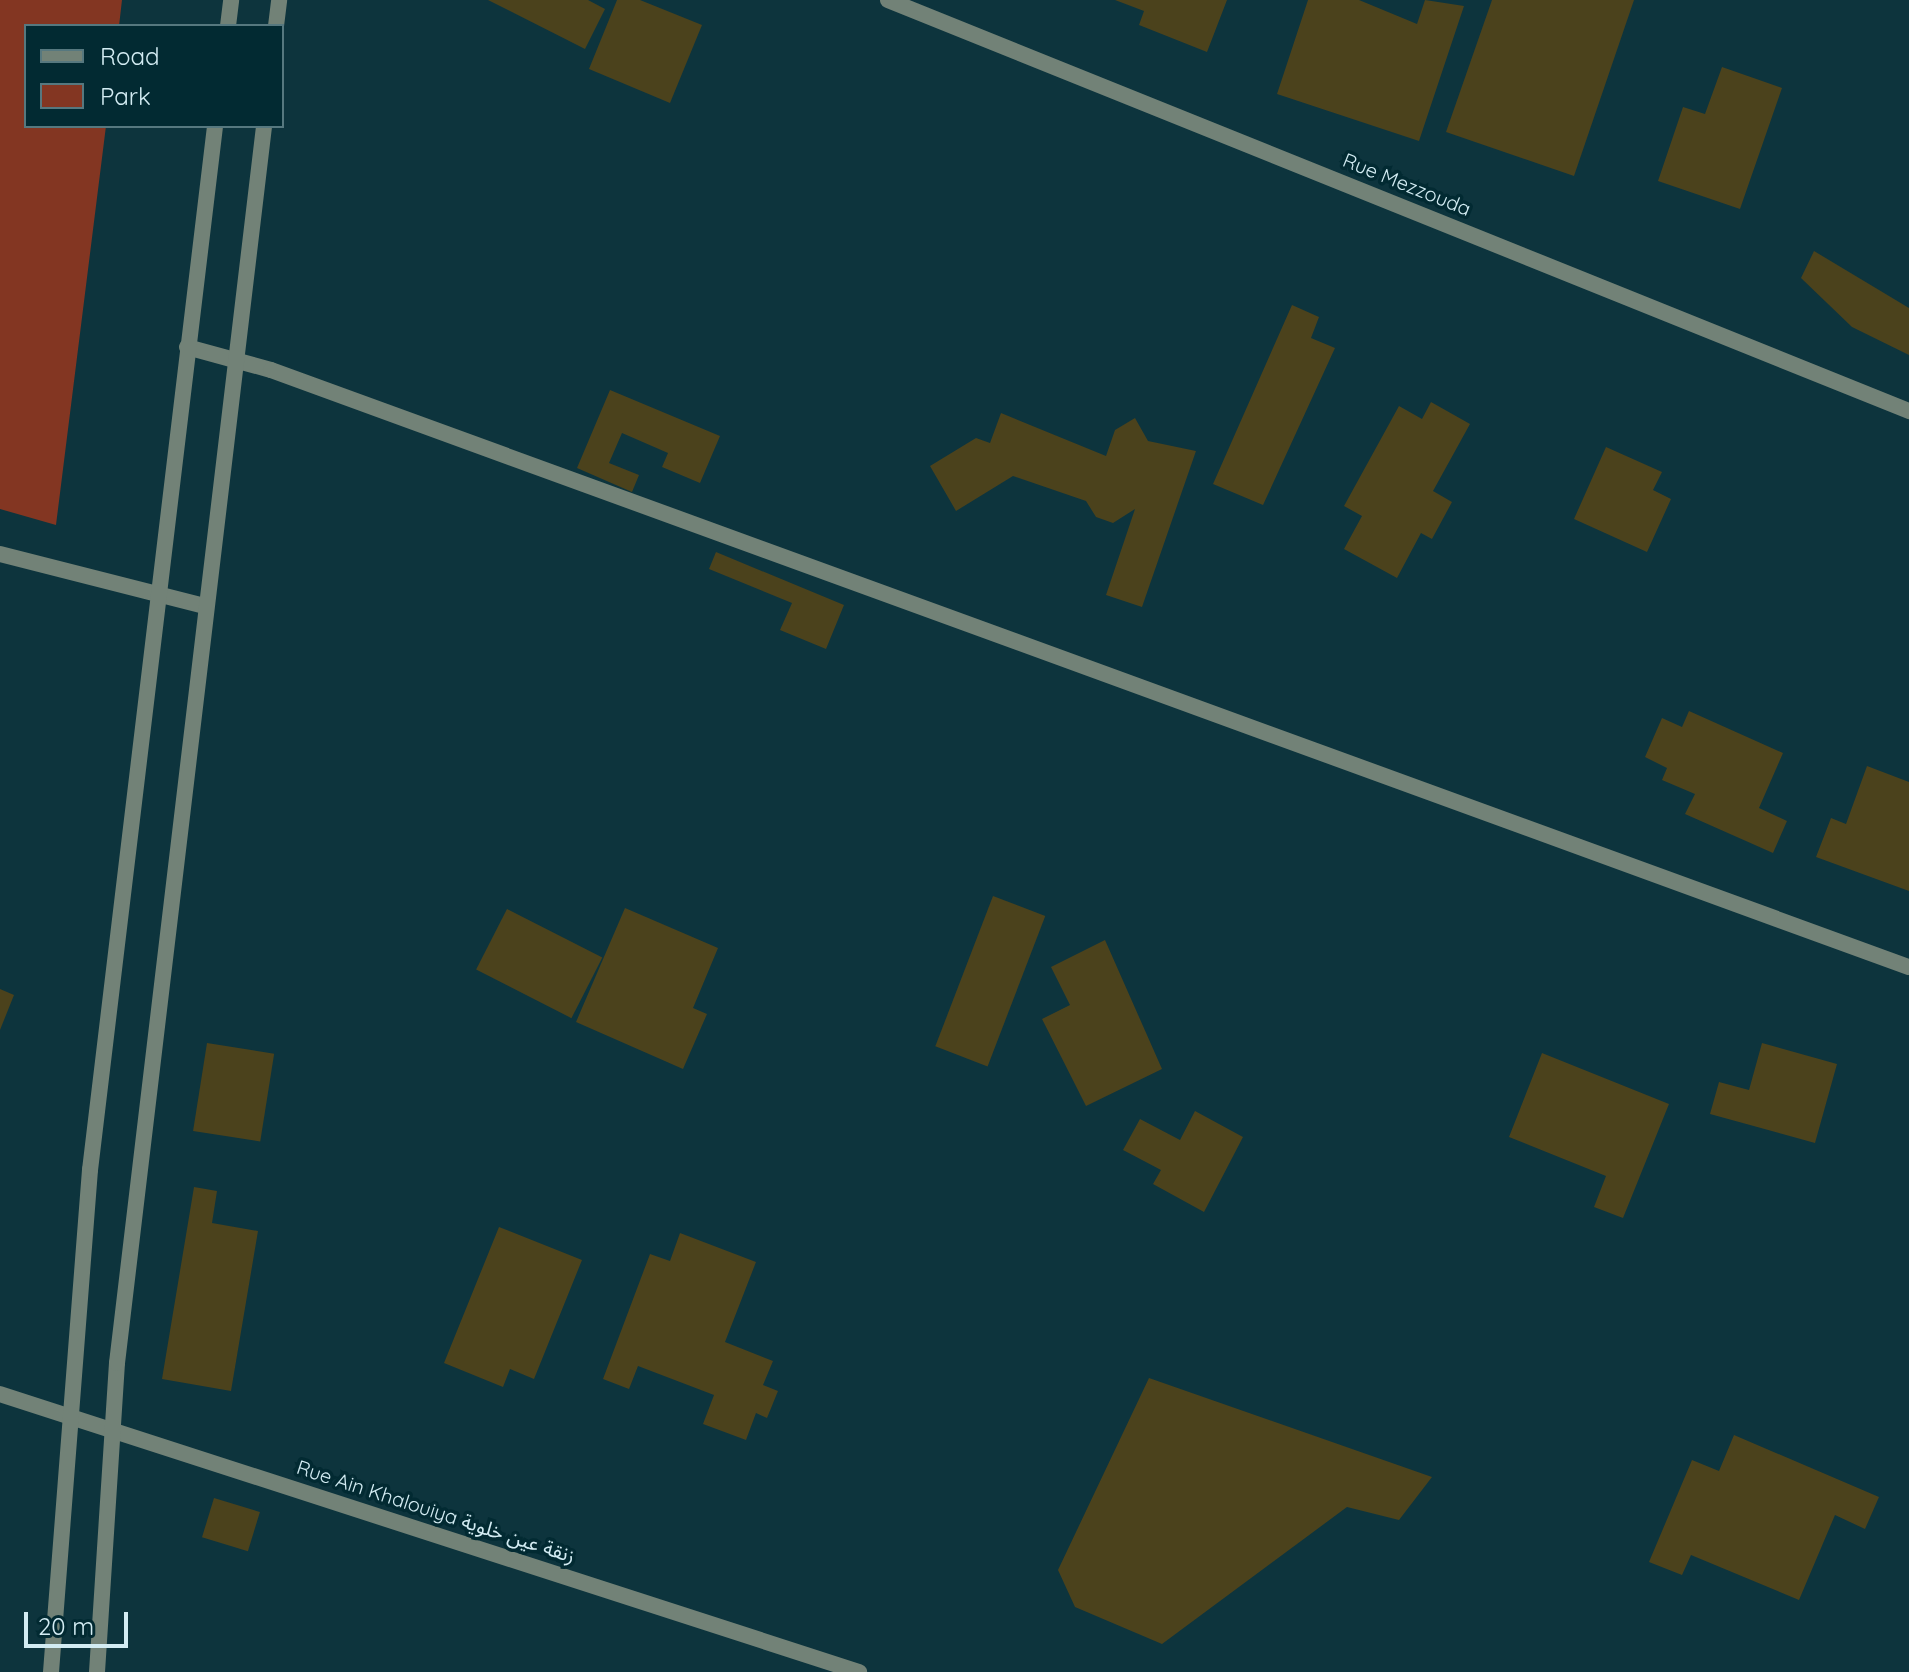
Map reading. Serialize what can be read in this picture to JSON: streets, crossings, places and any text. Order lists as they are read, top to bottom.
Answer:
{
  "streets": {
    "street": ["Rue Mezzouda", "Rue Ain Khalouiya زنقة عين خلوية"]
  },
  "legend": ["Road", "Park"],
  "scale_bar": "20 m"
}
